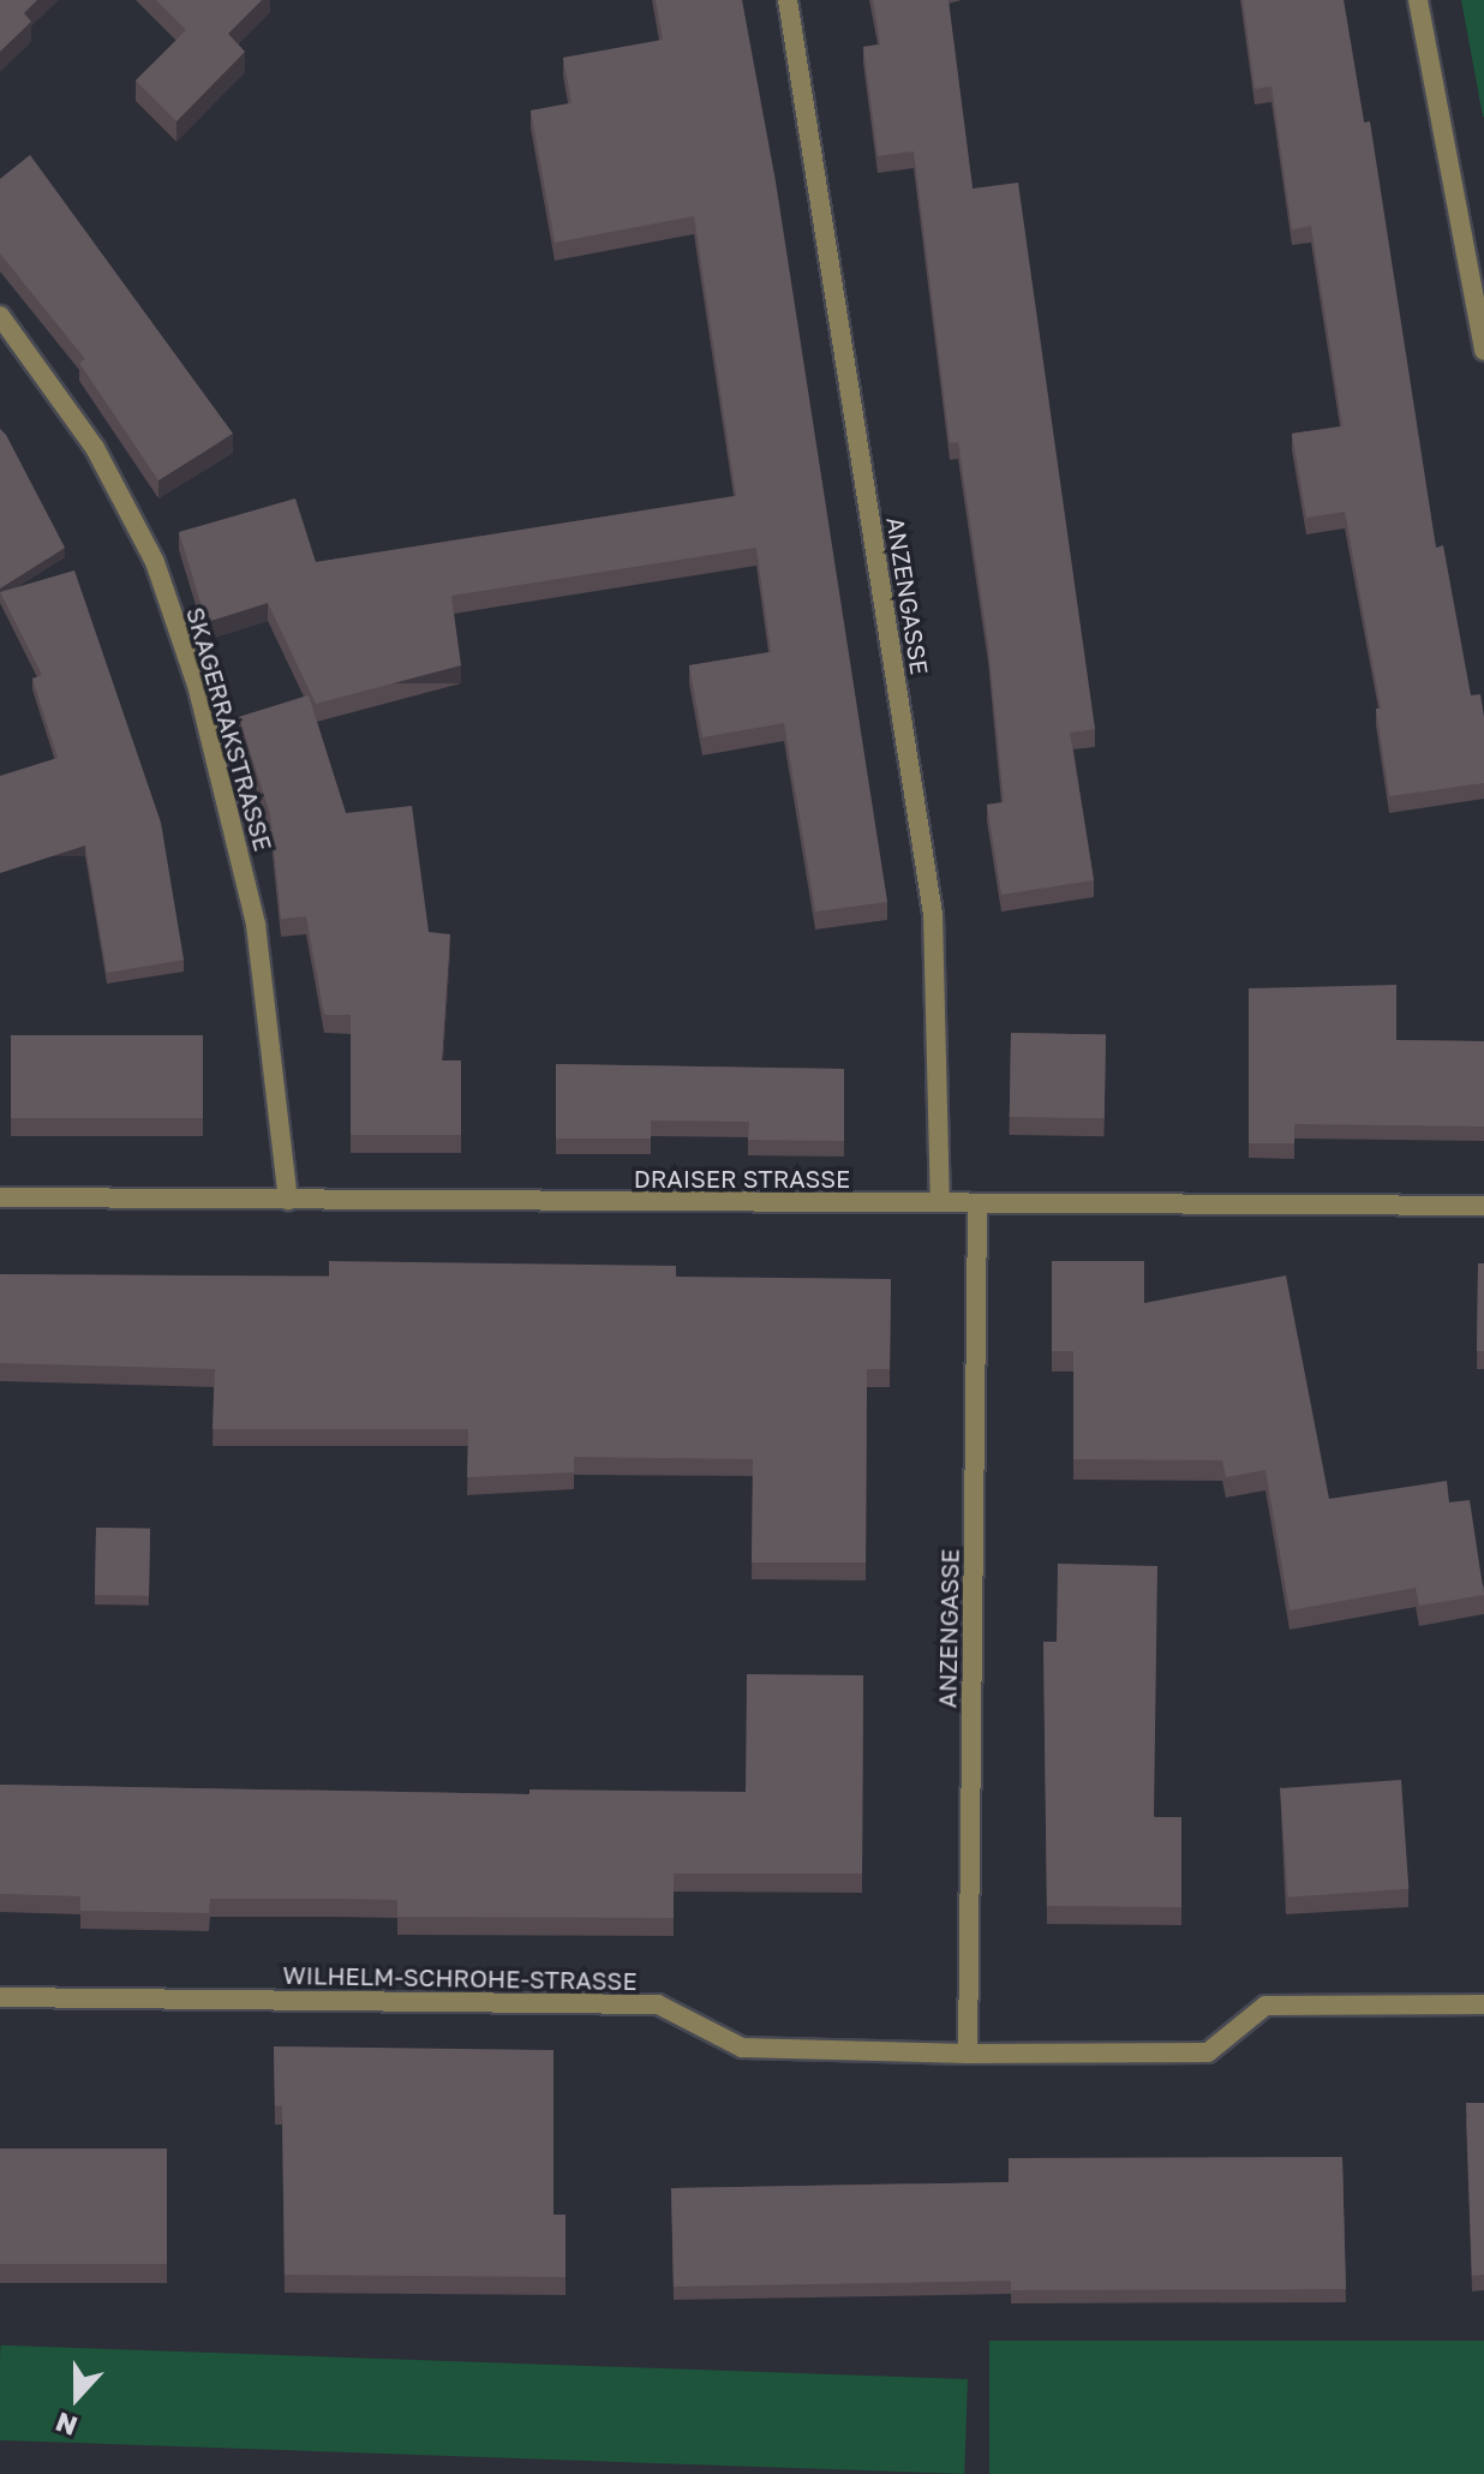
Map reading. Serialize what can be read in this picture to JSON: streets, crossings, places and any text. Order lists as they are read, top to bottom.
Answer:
{
  "streets": {
    "street": [
      "ANZENGASSE",
      "SKAGERRAKSTRASSE",
      "DRAISER STRASSE",
      "WILHELM-SCHROHE-STRASSE"
    ]
  },
  "crossings": [
    ["ANZENGASSE", "DRAISER STRASSE"],
    ["ANZENGASSE", "WILHELM-SCHROHE-STRASSE"],
    ["SKAGERRAKSTRASSE", "DRAISER STRASSE"]
  ],
  "north": "bottom"
}
